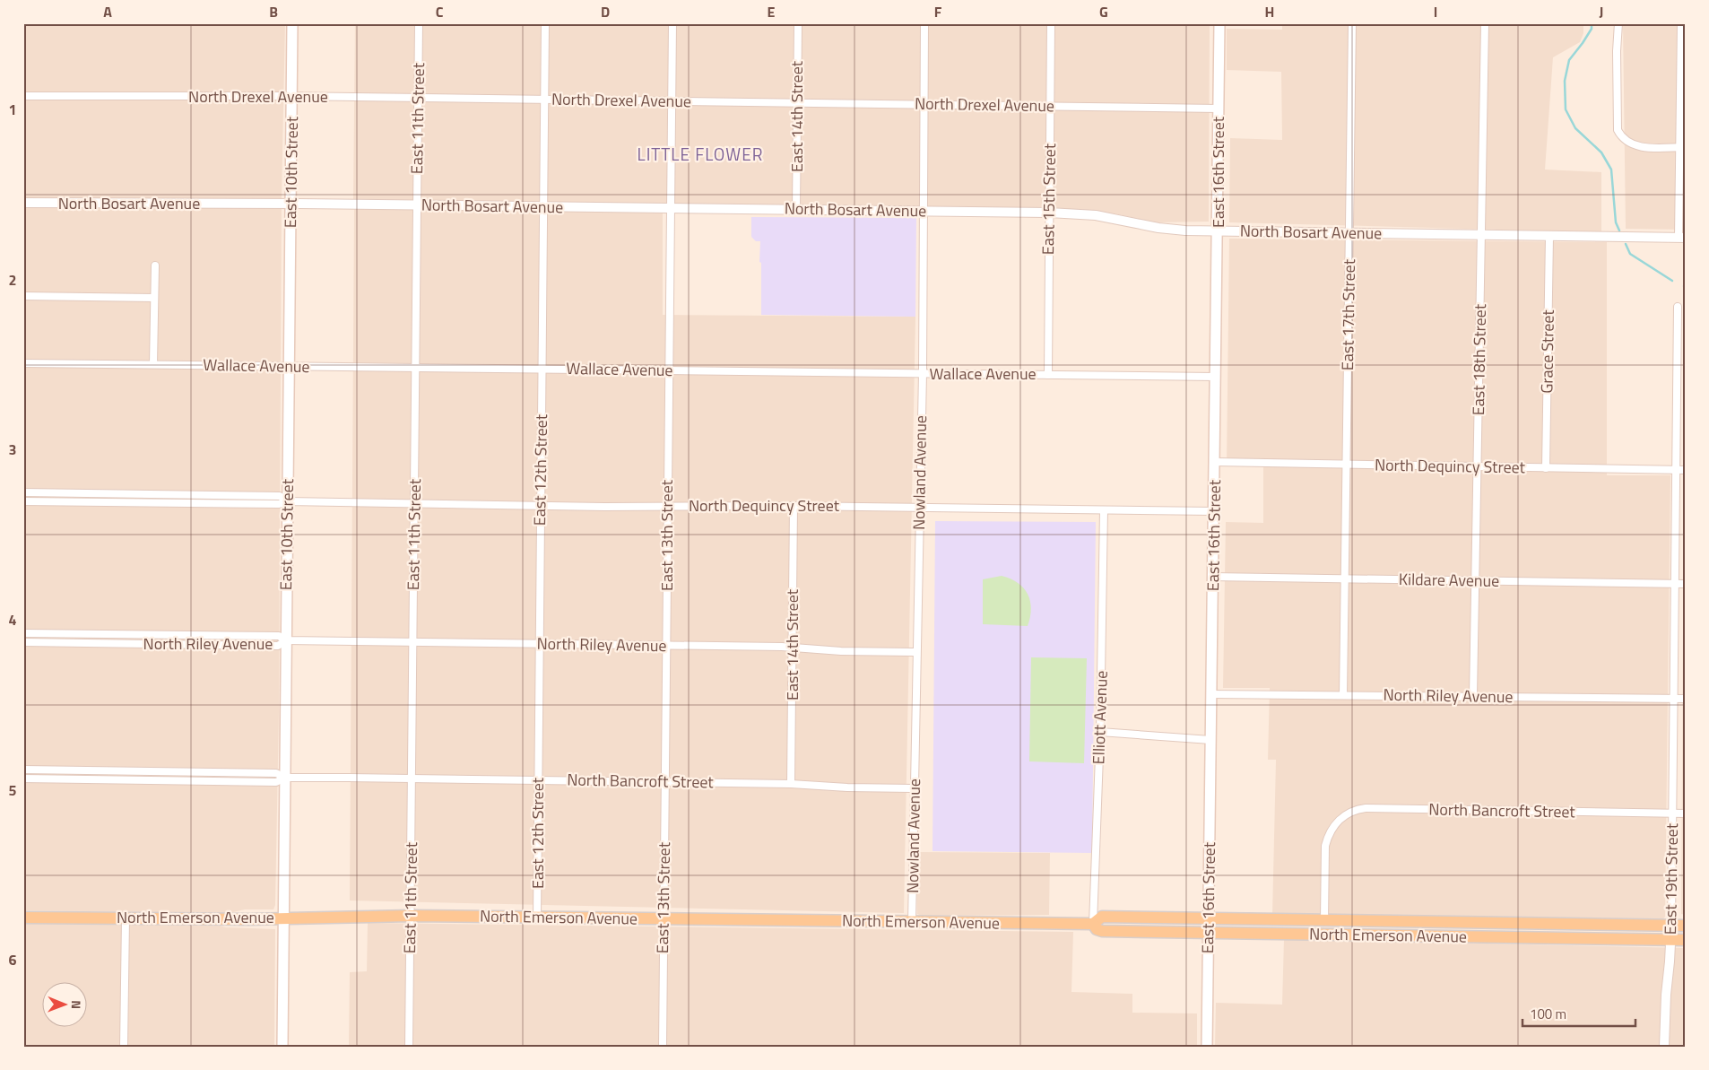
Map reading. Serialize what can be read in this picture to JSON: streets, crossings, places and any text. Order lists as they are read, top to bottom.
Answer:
{
  "streets": {
    "main road": ["East 10th Street", "East 16th Street", "North Emerson Avenue"],
    "street": [
      "North Drexel Avenue",
      "East 14th Street",
      "East 11th Street",
      "East 15th Street",
      "North Bosart Avenue",
      "East 17th Street",
      "Grace Street",
      "East 18th Street",
      "Wallace Avenue",
      "North Dequincy Street",
      "East 12th Street",
      "Nowland Avenue",
      "East 13th Street",
      "Kildare Avenue",
      "North Riley Avenue",
      "Elliott Avenue",
      "North Bancroft Street",
      "East 19th Street"
    ]
  },
  "crossings": [
    ["North Drexel Avenue", "East 14th Street"],
    ["North Drexel Avenue", "East 11th Street"],
    ["North Drexel Avenue", "East 10th Street"],
    ["North Drexel Avenue", "East 16th Street"],
    ["North Drexel Avenue", "East 15th Street"],
    ["North Drexel Avenue", "East 12th Street"],
    ["North Drexel Avenue", "Nowland Avenue"],
    ["North Drexel Avenue", "East 13th Street"],
    ["East 14th Street", "North Bosart Avenue"],
    ["East 14th Street", "North Dequincy Street"],
    ["East 14th Street", "North Riley Avenue"],
    ["East 14th Street", "North Bancroft Street"],
    ["East 11th Street", "North Bosart Avenue"],
    ["East 11th Street", "Wallace Avenue"],
    ["East 11th Street", "North Dequincy Street"],
    ["East 11th Street", "North Riley Avenue"],
    ["East 11th Street", "North Bancroft Street"],
    ["East 11th Street", "North Emerson Avenue"],
    ["East 10th Street", "North Bosart Avenue"],
    ["East 10th Street", "Wallace Avenue"],
    ["East 10th Street", "North Dequincy Street"],
    ["East 10th Street", "North Riley Avenue"],
    ["East 10th Street", "North Bancroft Street"],
    ["East 10th Street", "North Emerson Avenue"],
    ["East 16th Street", "North Bosart Avenue"],
    ["East 16th Street", "Wallace Avenue"],
    ["East 16th Street", "North Dequincy Street"],
    ["East 16th Street", "Kildare Avenue"],
    ["East 16th Street", "North Riley Avenue"],
    ["East 16th Street", "North Emerson Avenue"],
    ["East 15th Street", "North Bosart Avenue"],
    ["East 15th Street", "Wallace Avenue"],
    ["North Bosart Avenue", "East 17th Street"],
    ["North Bosart Avenue", "Grace Street"],
    ["North Bosart Avenue", "East 18th Street"],
    ["North Bosart Avenue", "East 12th Street"],
    ["North Bosart Avenue", "Nowland Avenue"],
    ["North Bosart Avenue", "East 13th Street"],
    ["East 17th Street", "North Dequincy Street"],
    ["East 17th Street", "Kildare Avenue"],
    ["East 17th Street", "North Riley Avenue"],
    ["Grace Street", "North Dequincy Street"],
    ["East 18th Street", "North Dequincy Street"],
    ["East 18th Street", "Kildare Avenue"],
    ["East 18th Street", "North Riley Avenue"],
    ["Wallace Avenue", "East 12th Street"],
    ["Wallace Avenue", "Nowland Avenue"],
    ["Wallace Avenue", "East 13th Street"],
    ["North Dequincy Street", "East 12th Street"],
    ["North Dequincy Street", "Nowland Avenue"],
    ["North Dequincy Street", "East 13th Street"],
    ["North Dequincy Street", "Elliott Avenue"],
    ["North Dequincy Street", "East 19th Street"],
    ["East 12th Street", "North Riley Avenue"],
    ["East 12th Street", "North Bancroft Street"],
    ["East 12th Street", "North Emerson Avenue"],
    ["Nowland Avenue", "North Riley Avenue"],
    ["Nowland Avenue", "North Bancroft Street"],
    ["Nowland Avenue", "North Emerson Avenue"],
    ["East 13th Street", "North Riley Avenue"],
    ["East 13th Street", "North Bancroft Street"],
    ["East 13th Street", "North Emerson Avenue"],
    ["Kildare Avenue", "East 19th Street"],
    ["North Riley Avenue", "East 19th Street"],
    ["Elliott Avenue", "North Emerson Avenue"],
    ["North Bancroft Street", "East 19th Street"],
    ["North Bancroft Street", "North Emerson Avenue"],
    ["East 19th Street", "North Emerson Avenue"]
  ],
  "districts": ["LITTLE FLOWER"],
  "scale_bar": "100 m",
  "north": "right",
  "grid": {
    "columns": [
      "A",
      "B",
      "C",
      "D",
      "E",
      "F",
      "G",
      "H",
      "I",
      "J"
    ],
    "rows": [
      "1",
      "2",
      "3",
      "4",
      "5",
      "6"
    ]
  }
}
